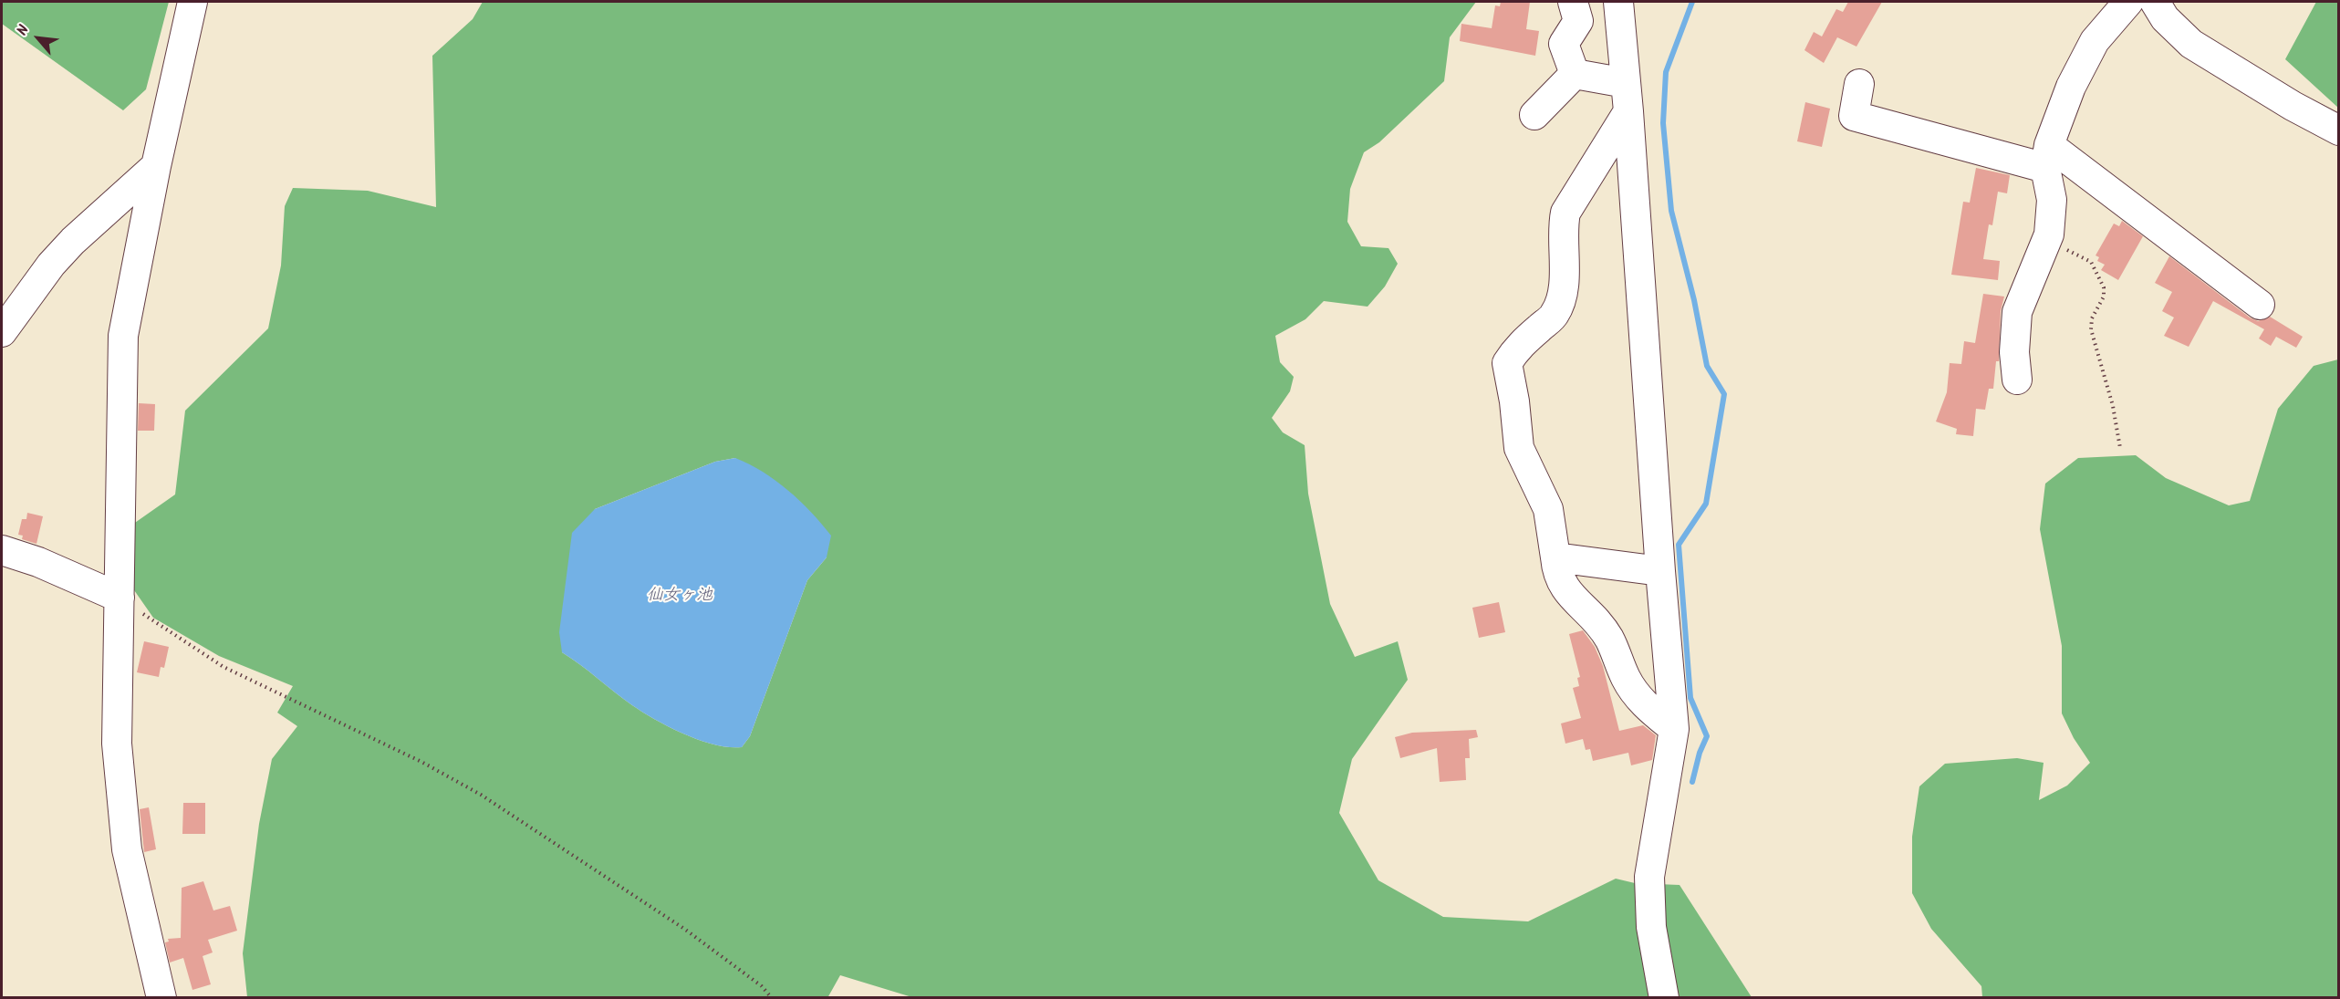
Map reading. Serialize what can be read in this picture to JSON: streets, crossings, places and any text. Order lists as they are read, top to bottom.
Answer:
{
  "water": ["仙女ヶ池"],
  "north": "top left"
}
